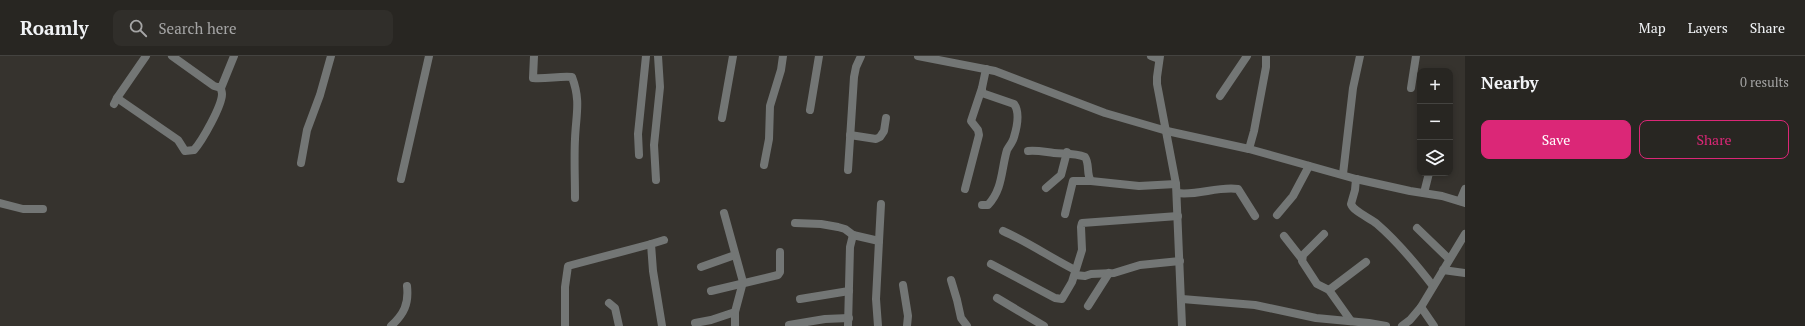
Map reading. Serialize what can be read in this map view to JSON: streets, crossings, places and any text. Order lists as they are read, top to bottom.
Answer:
{
  "page": {
    "header": "Roamly",
    "search": "Search here",
    "nav": ["Map", "Layers", "Share"],
    "heading": ["Nearby", "0 results"],
    "map_buttons": ["+", "−"],
    "buttons": ["Save", "Share"]
  }
}
